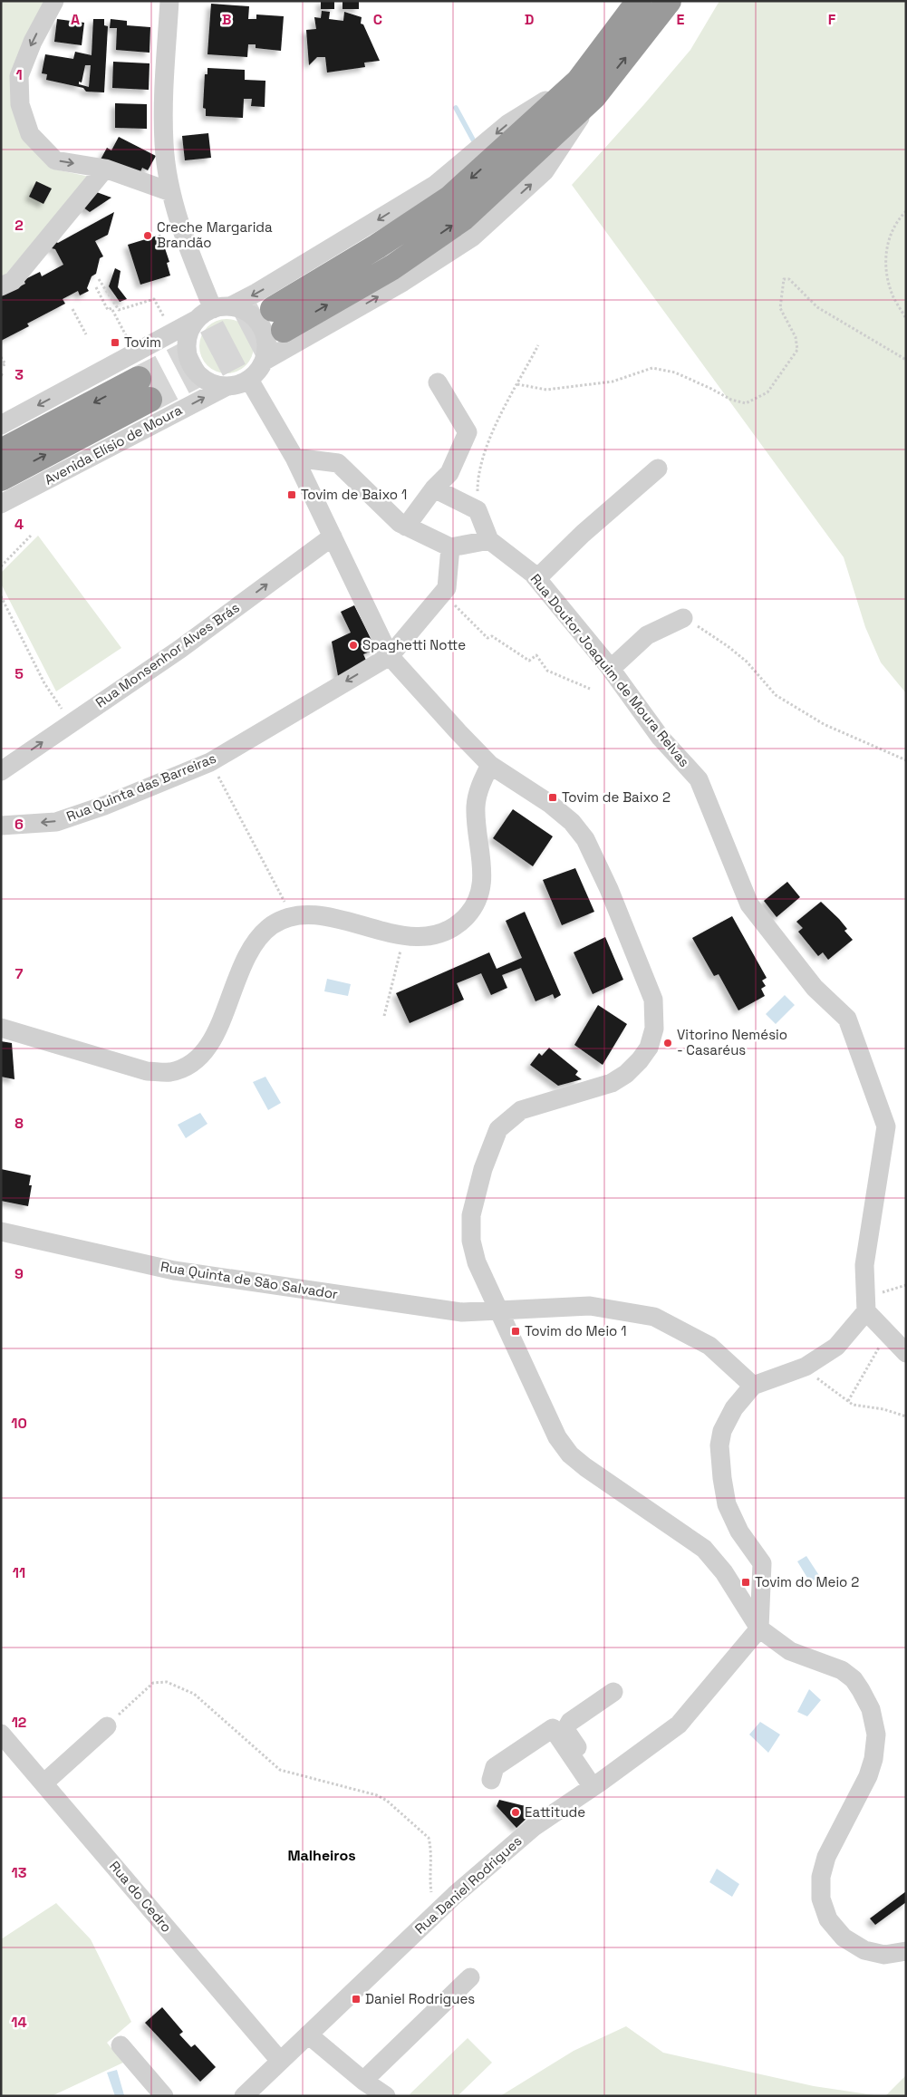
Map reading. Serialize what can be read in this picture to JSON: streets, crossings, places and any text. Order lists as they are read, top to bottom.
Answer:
{
  "streets": {
    "street": [
      "Avenida Elísio de Moura",
      "Rua Monsenhor Alves Brás",
      "Rua Doutor Joaquim de Moura Relvas",
      "Rua Quinta das Barreiras",
      "Rua Quinta de São Salvador",
      "Rua Daniel Rodrigues",
      "Rua do Cedro"
    ]
  },
  "crossings": [
    ["Rua Daniel Rodrigues", "Rua do Cedro"]
  ],
  "one_way": ["Rua Monsenhor Alves Brás", "Rua Quinta das Barreiras"],
  "districts": ["Malheiros"],
  "places": {
    "other": [
      "Creche Margarida Brandão",
      "Spaghetti Notte",
      "Vitorino Nemésio - Casaréus",
      "Eattitude"
    ],
    "transit": [
      "Tovim",
      "Tovim de Baixo 1",
      "Tovim de Baixo 2",
      "Tovim do Meio 1",
      "Tovim do Meio 2",
      "Daniel Rodrigues"
    ]
  },
  "grid": {
    "columns": [
      "A",
      "B",
      "C",
      "D",
      "E",
      "F"
    ],
    "rows": [
      "1",
      "2",
      "3",
      "4",
      "5",
      "6",
      "7",
      "8",
      "9",
      "10",
      "11",
      "12",
      "13",
      "14"
    ]
  }
}
